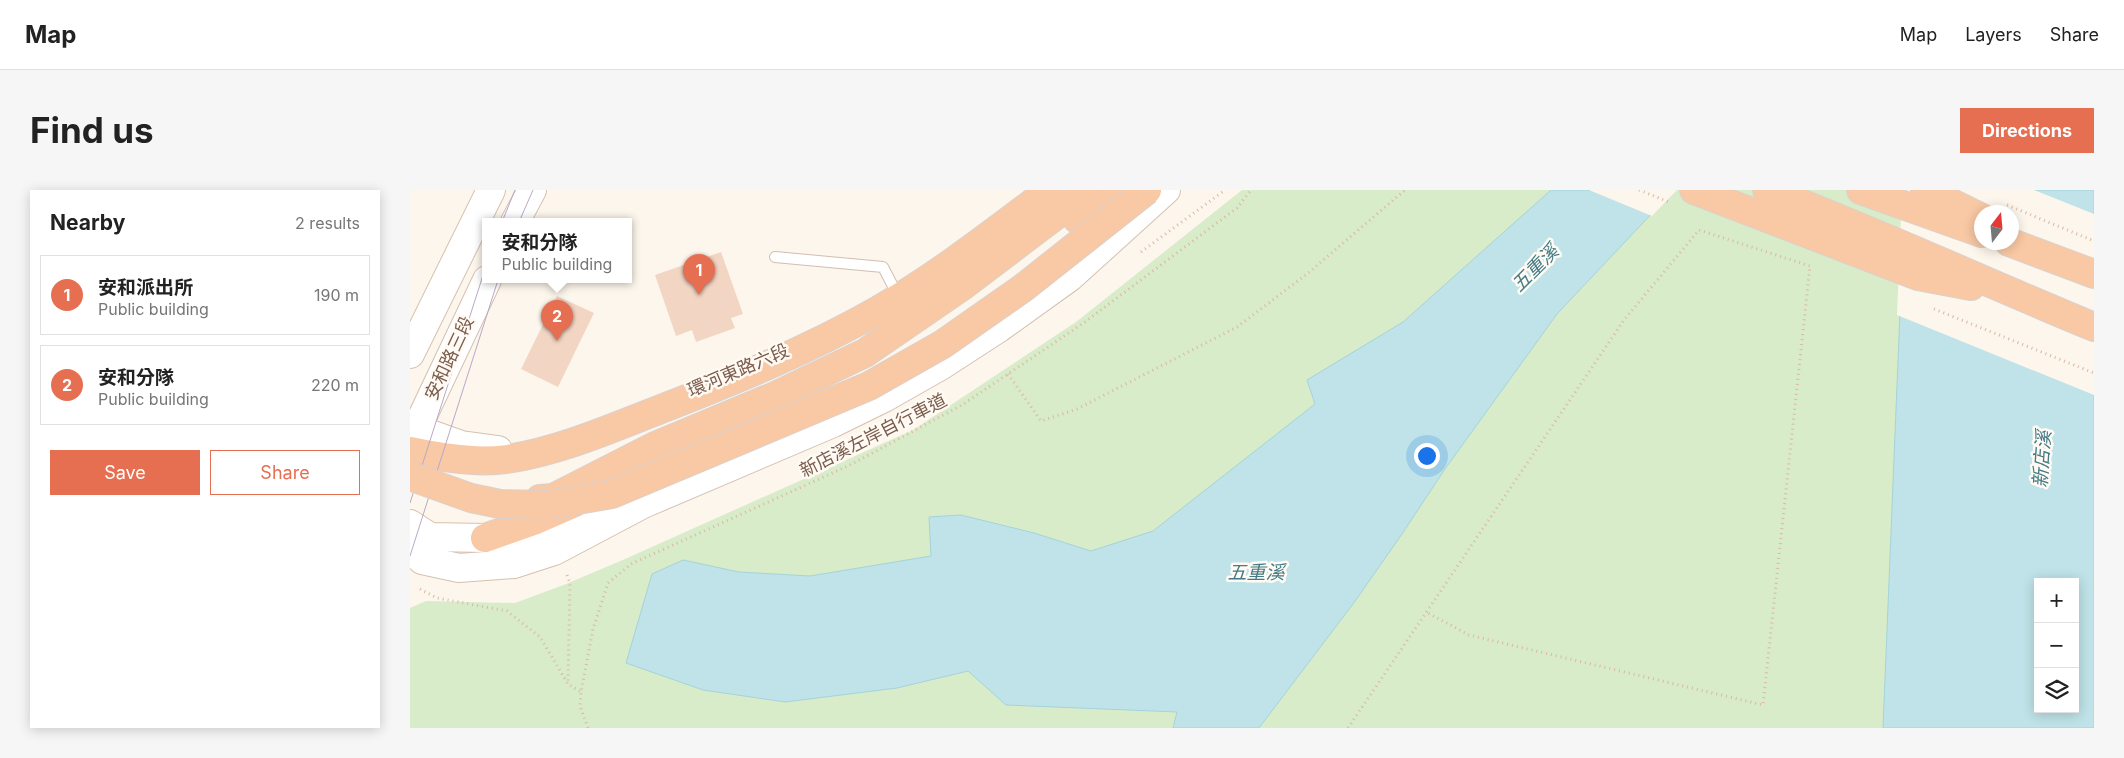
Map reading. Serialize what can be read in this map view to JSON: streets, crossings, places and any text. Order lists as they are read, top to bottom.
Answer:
{
  "streets": {
    "main road": ["安和路三段", "環河東路六段"],
    "path": ["新店溪左岸自行車道"]
  },
  "crossings": [
    ["安和路三段", "環河東路六段"]
  ],
  "water": ["五重溪", "新店溪"],
  "north": "top",
  "page": {
    "header": "Map",
    "nav": ["Map", "Layers", "Share"],
    "buttons": [
      "Directions",
      ["Save", "Share"]
    ],
    "title": "Find us",
    "heading": ["Nearby", "2 results"],
    "popup": ["安和分隊", "Public building"],
    "pins": ["1", "2"],
    "list": [
      {
        "mark": "1",
        "name": "安和派出所",
        "note": "Public building",
        "value": "190 m"
      },
      {
        "mark": "2",
        "name": "安和分隊",
        "note": "Public building",
        "value": "220 m"
      }
    ],
    "map_buttons": ["+", "−"]
  }
}
